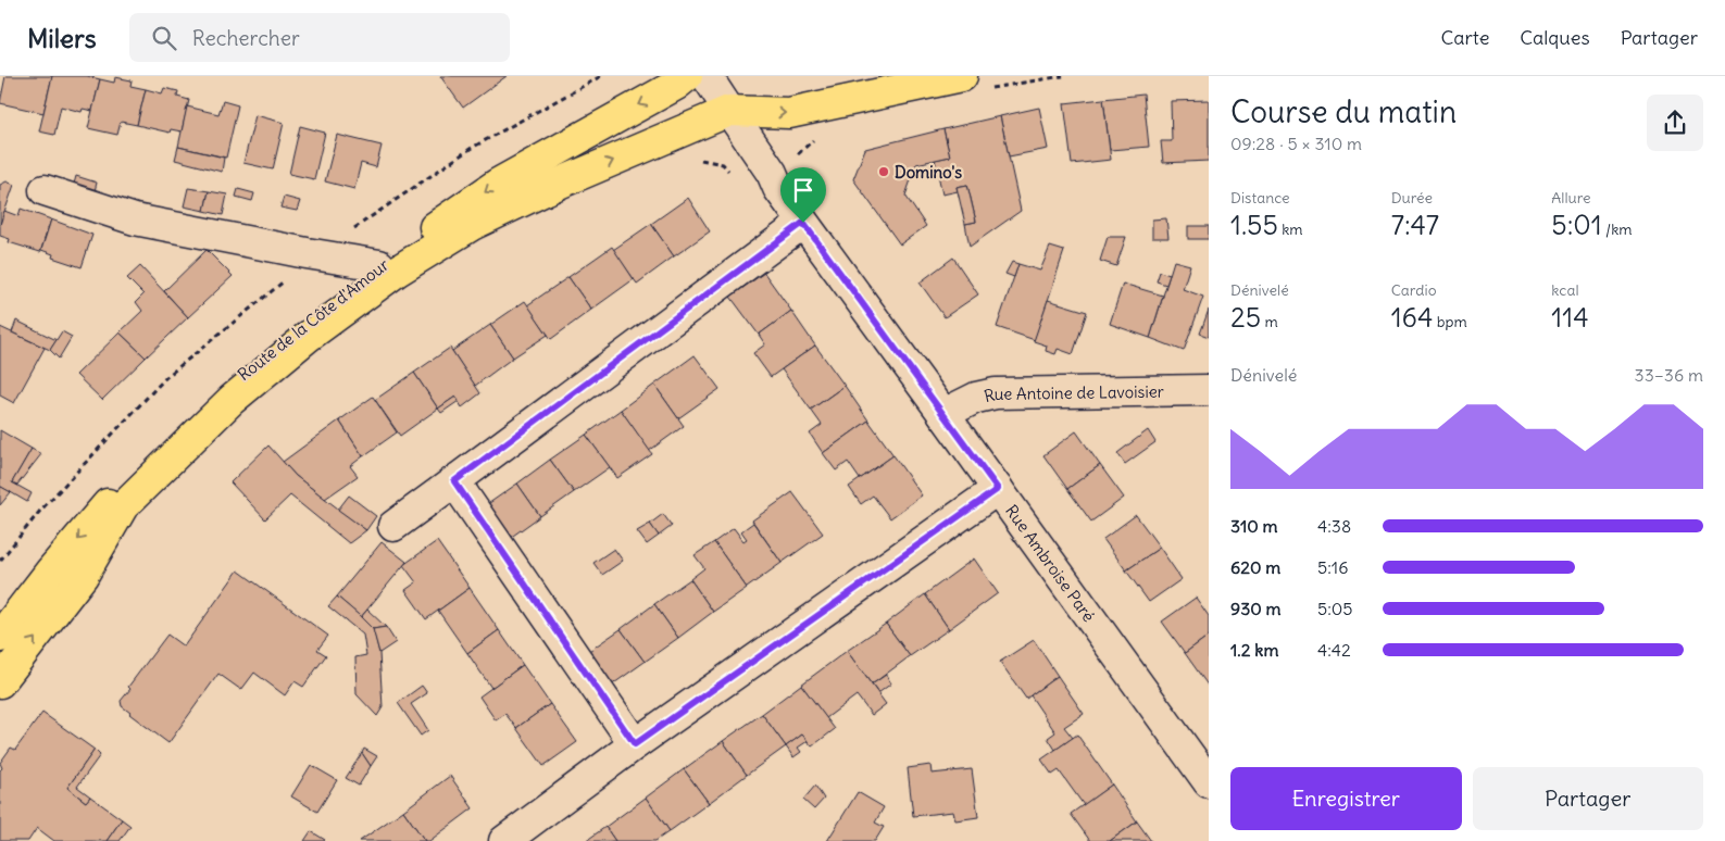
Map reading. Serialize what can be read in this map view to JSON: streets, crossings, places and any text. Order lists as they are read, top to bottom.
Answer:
{
  "streets": {
    "main road": ["Route de la Côte d'Amour"],
    "street": ["Rue Antoine de Lavoisier", "Rue Ambroise Paré"]
  },
  "crossings": [
    ["Route de la Côte d'Amour", "Rue Ambroise Paré"],
    ["Rue Antoine de Lavoisier", "Rue Ambroise Paré"]
  ],
  "places": ["Domino's"],
  "page": {
    "header": "Milers",
    "search": "Rechercher",
    "nav": ["Carte", "Calques", "Partager"],
    "heading": ["Course du matin", "09:28 · 5 × 310 m"],
    "stats": [
      ["Distance", "1.55 km"],
      ["Durée", "7:47"],
      ["Allure", "5:01 /km"],
      ["Dénivelé", "25 m"],
      ["Cardio", "164 bpm"],
      ["kcal", "114"]
    ],
    "chart": ["Dénivelé", "33–36 m"],
    "list": [
      {
        "name": "310 m",
        "note": "4:38"
      },
      {
        "name": "620 m",
        "note": "5:16"
      },
      {
        "name": "930 m",
        "note": "5:05"
      },
      {
        "name": "1.2 km",
        "note": "4:42"
      }
    ],
    "buttons": ["Enregistrer", "Partager"]
  }
}
